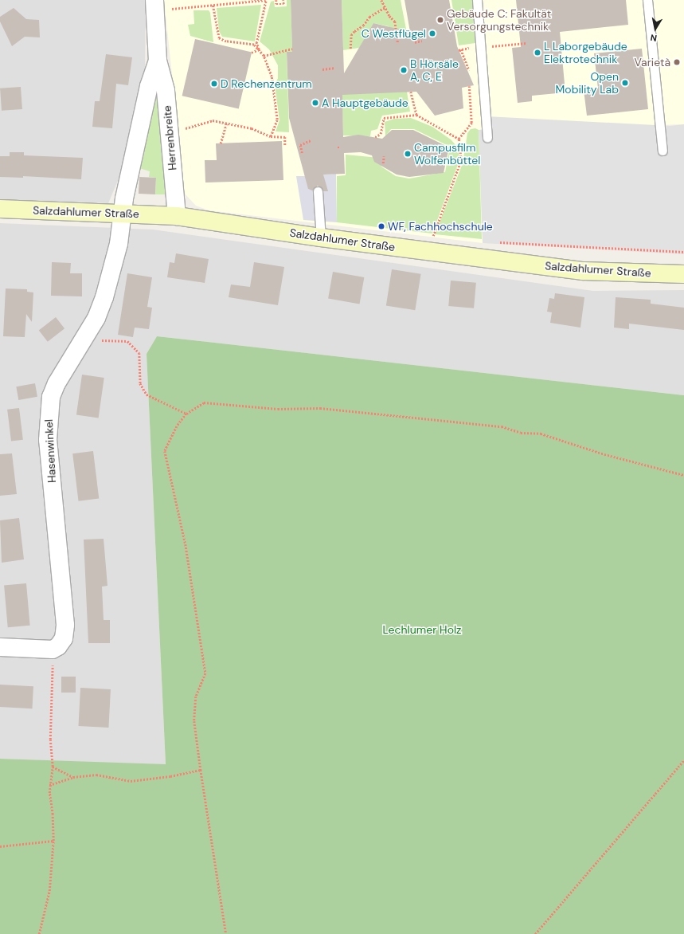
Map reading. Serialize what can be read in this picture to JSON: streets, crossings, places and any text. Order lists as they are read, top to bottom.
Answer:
{
  "streets": {
    "main road": ["Salzdahlumer Straße"],
    "street": ["Herrenbreite", "Hasenwinkel"]
  },
  "crossings": [
    ["Herrenbreite", "Salzdahlumer Straße"],
    ["Herrenbreite", "Hasenwinkel"],
    ["Salzdahlumer Straße", "Hasenwinkel"]
  ],
  "parks": ["Lechlumer Holz"],
  "places": [
    "Gebäude C: Fakultät Versorgungstechnik",
    "C Westflügel",
    "L Laborgebäude Elektrotechnik",
    "Varietà",
    "B Hörsäle A, C, E",
    "Open Mobility Lab",
    "D Rechenzentrum",
    "A Hauptgebäude",
    "Campusfilm Wolfenbüttel",
    "WF, Fachhochschule"
  ],
  "north": "bottom"
}
